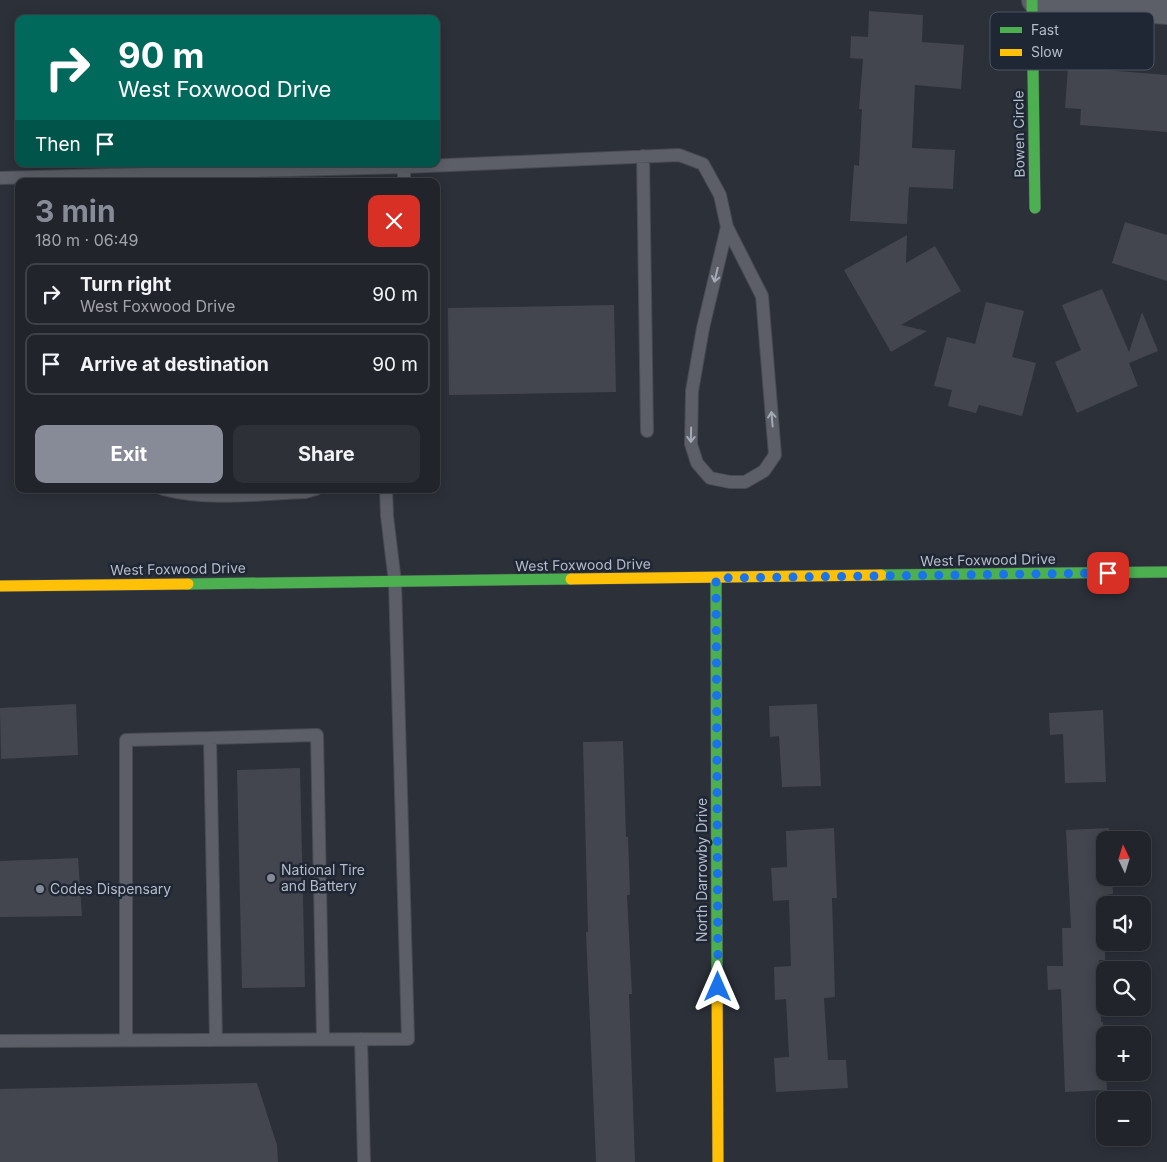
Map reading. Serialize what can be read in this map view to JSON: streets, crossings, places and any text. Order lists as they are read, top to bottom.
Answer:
{
  "streets": {
    "main road": ["Bowen Circle", "West Foxwood Drive", "North Darrowby Drive"]
  },
  "crossings": [
    ["West Foxwood Drive", "North Darrowby Drive"]
  ],
  "places": ["National Tire and Battery", "Codes Dispensary"],
  "legend": ["Fast", "Slow"],
  "north": "top",
  "page": {
    "turn": ["90 m", "West Foxwood Drive"],
    "then": "Then",
    "heading": ["3 min", "180 m · 06:49"],
    "list": [
      {
        "name": "Turn right",
        "note": "West Foxwood Drive",
        "value": "90 m"
      },
      {
        "name": "Arrive at destination",
        "value": "90 m"
      }
    ],
    "buttons": ["Exit", "Share"],
    "map_buttons": ["+", "−"]
  }
}
